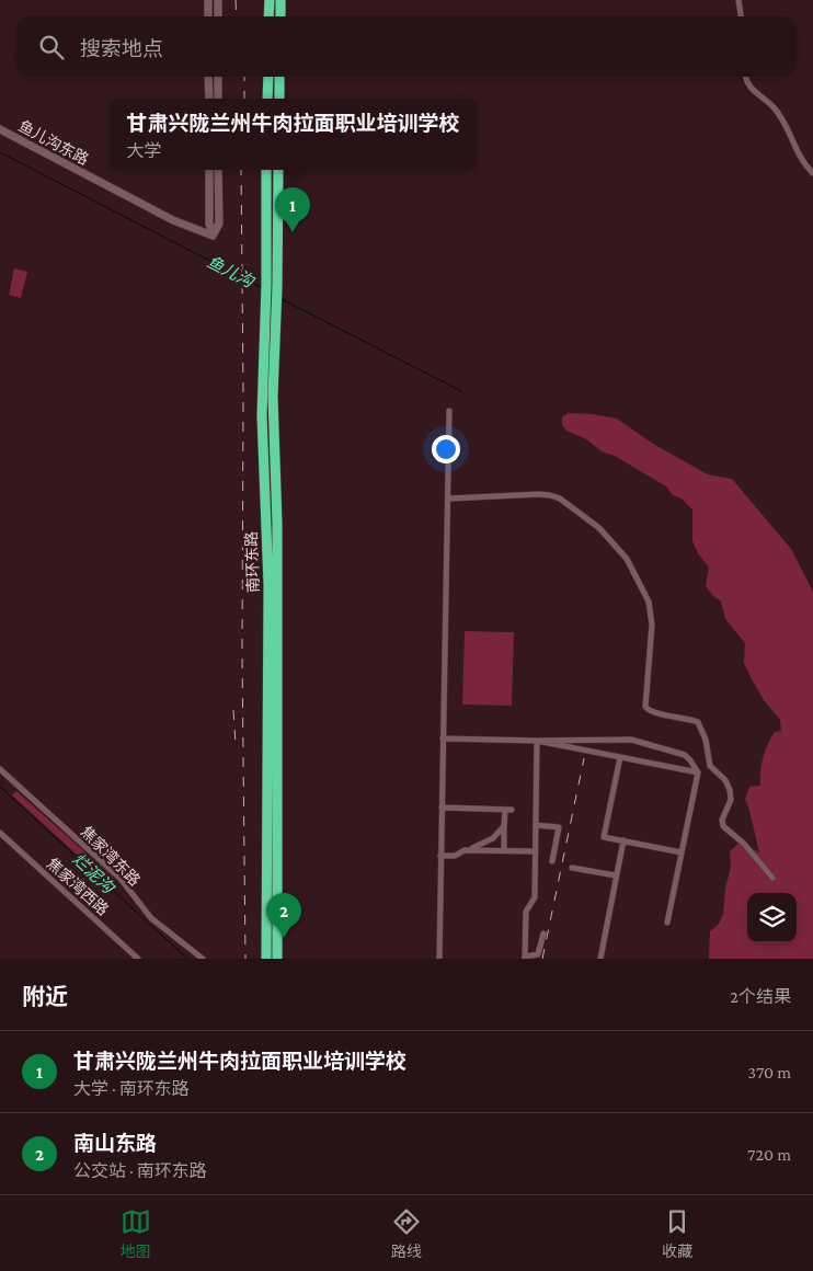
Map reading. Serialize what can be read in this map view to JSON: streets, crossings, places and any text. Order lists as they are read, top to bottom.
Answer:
{
  "streets": {
    "highway": ["南环东路"],
    "street": ["鱼儿沟东路", "焦家湾东路", "焦家湾西路"]
  },
  "water": ["鱼儿沟", "烂泥沟"],
  "page": {
    "search": "搜索地点",
    "popup": ["甘肃兴陇兰州牛肉拉面职业培训学校", "大学"],
    "pins": ["1", "2"],
    "heading": ["附近", "2个结果"],
    "list": [
      {
        "mark": "1",
        "name": "甘肃兴陇兰州牛肉拉面职业培训学校",
        "note": "大学 · 南环东路",
        "value": "370 m"
      },
      {
        "mark": "2",
        "name": "南山东路",
        "note": "公交站 · 南环东路",
        "value": "720 m"
      }
    ],
    "nav": ["地图", "路线", "收藏"]
  }
}
